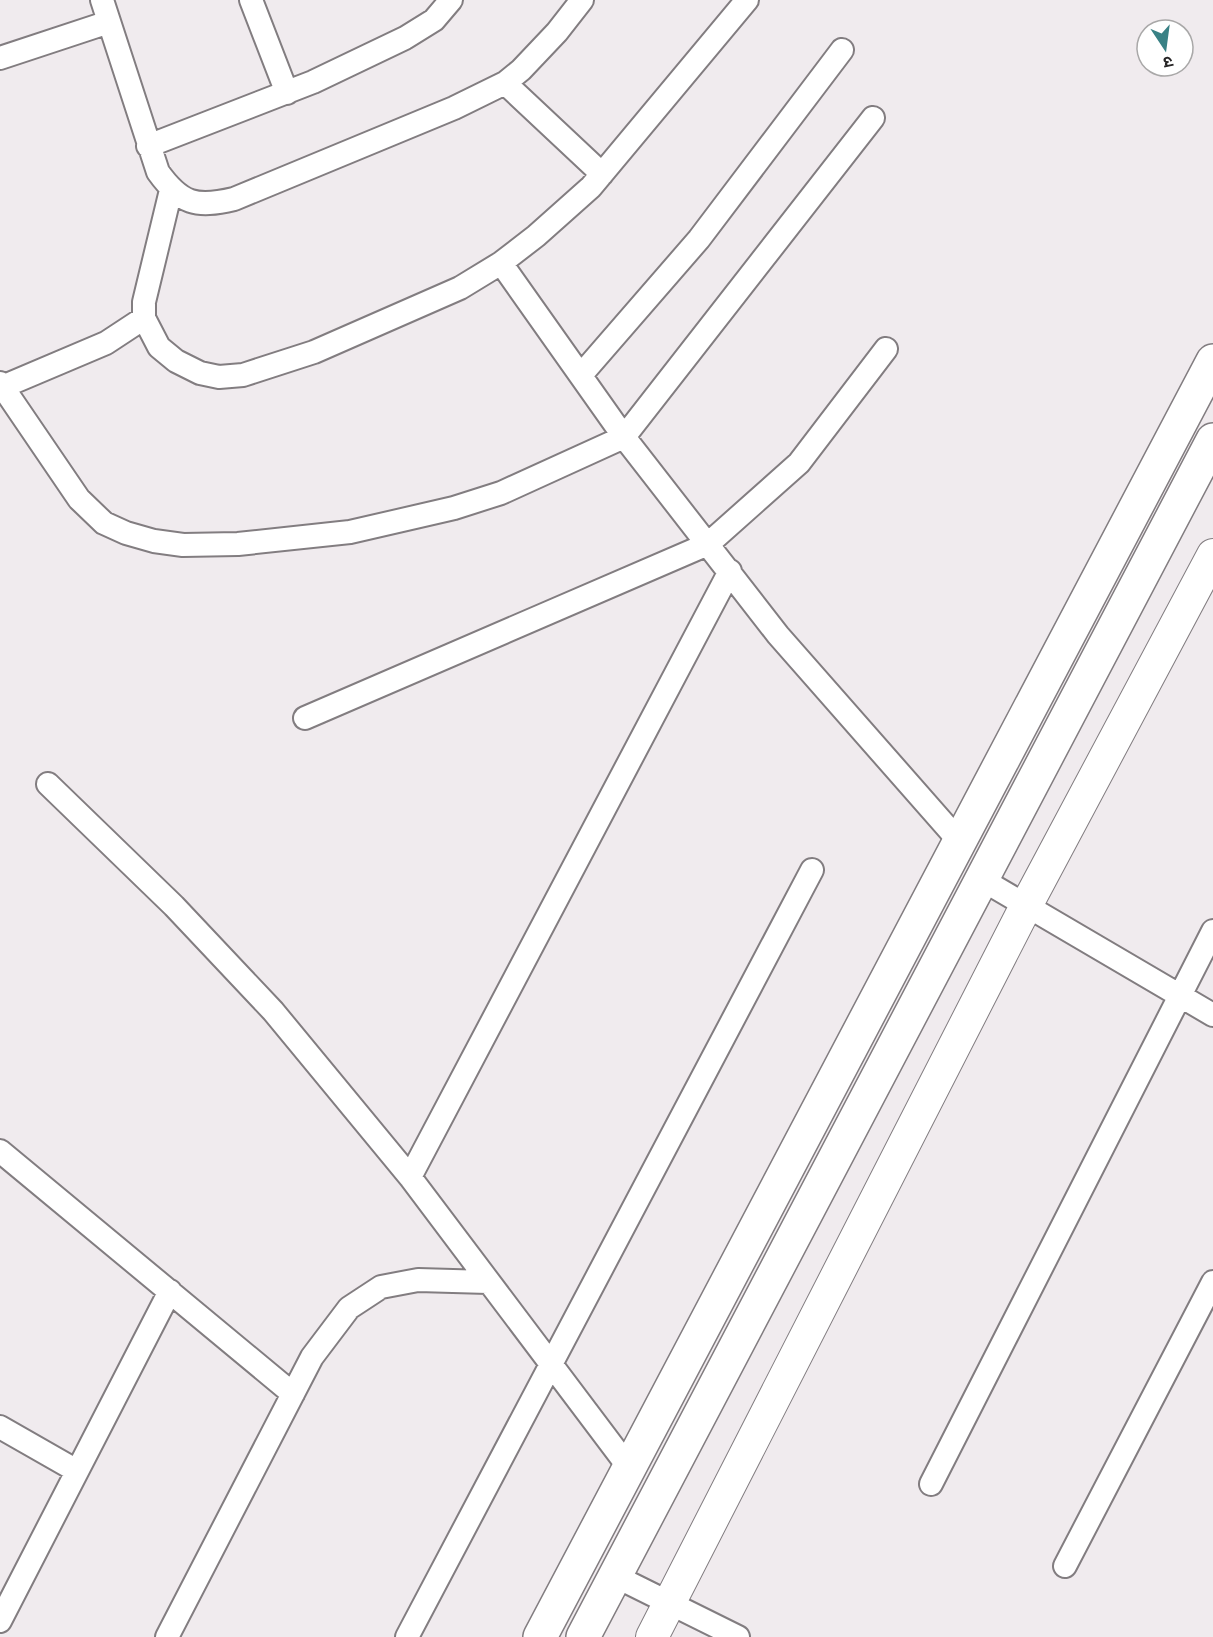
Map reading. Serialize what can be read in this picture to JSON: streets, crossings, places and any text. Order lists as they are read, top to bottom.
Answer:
{
  "north": "bottom"
}
